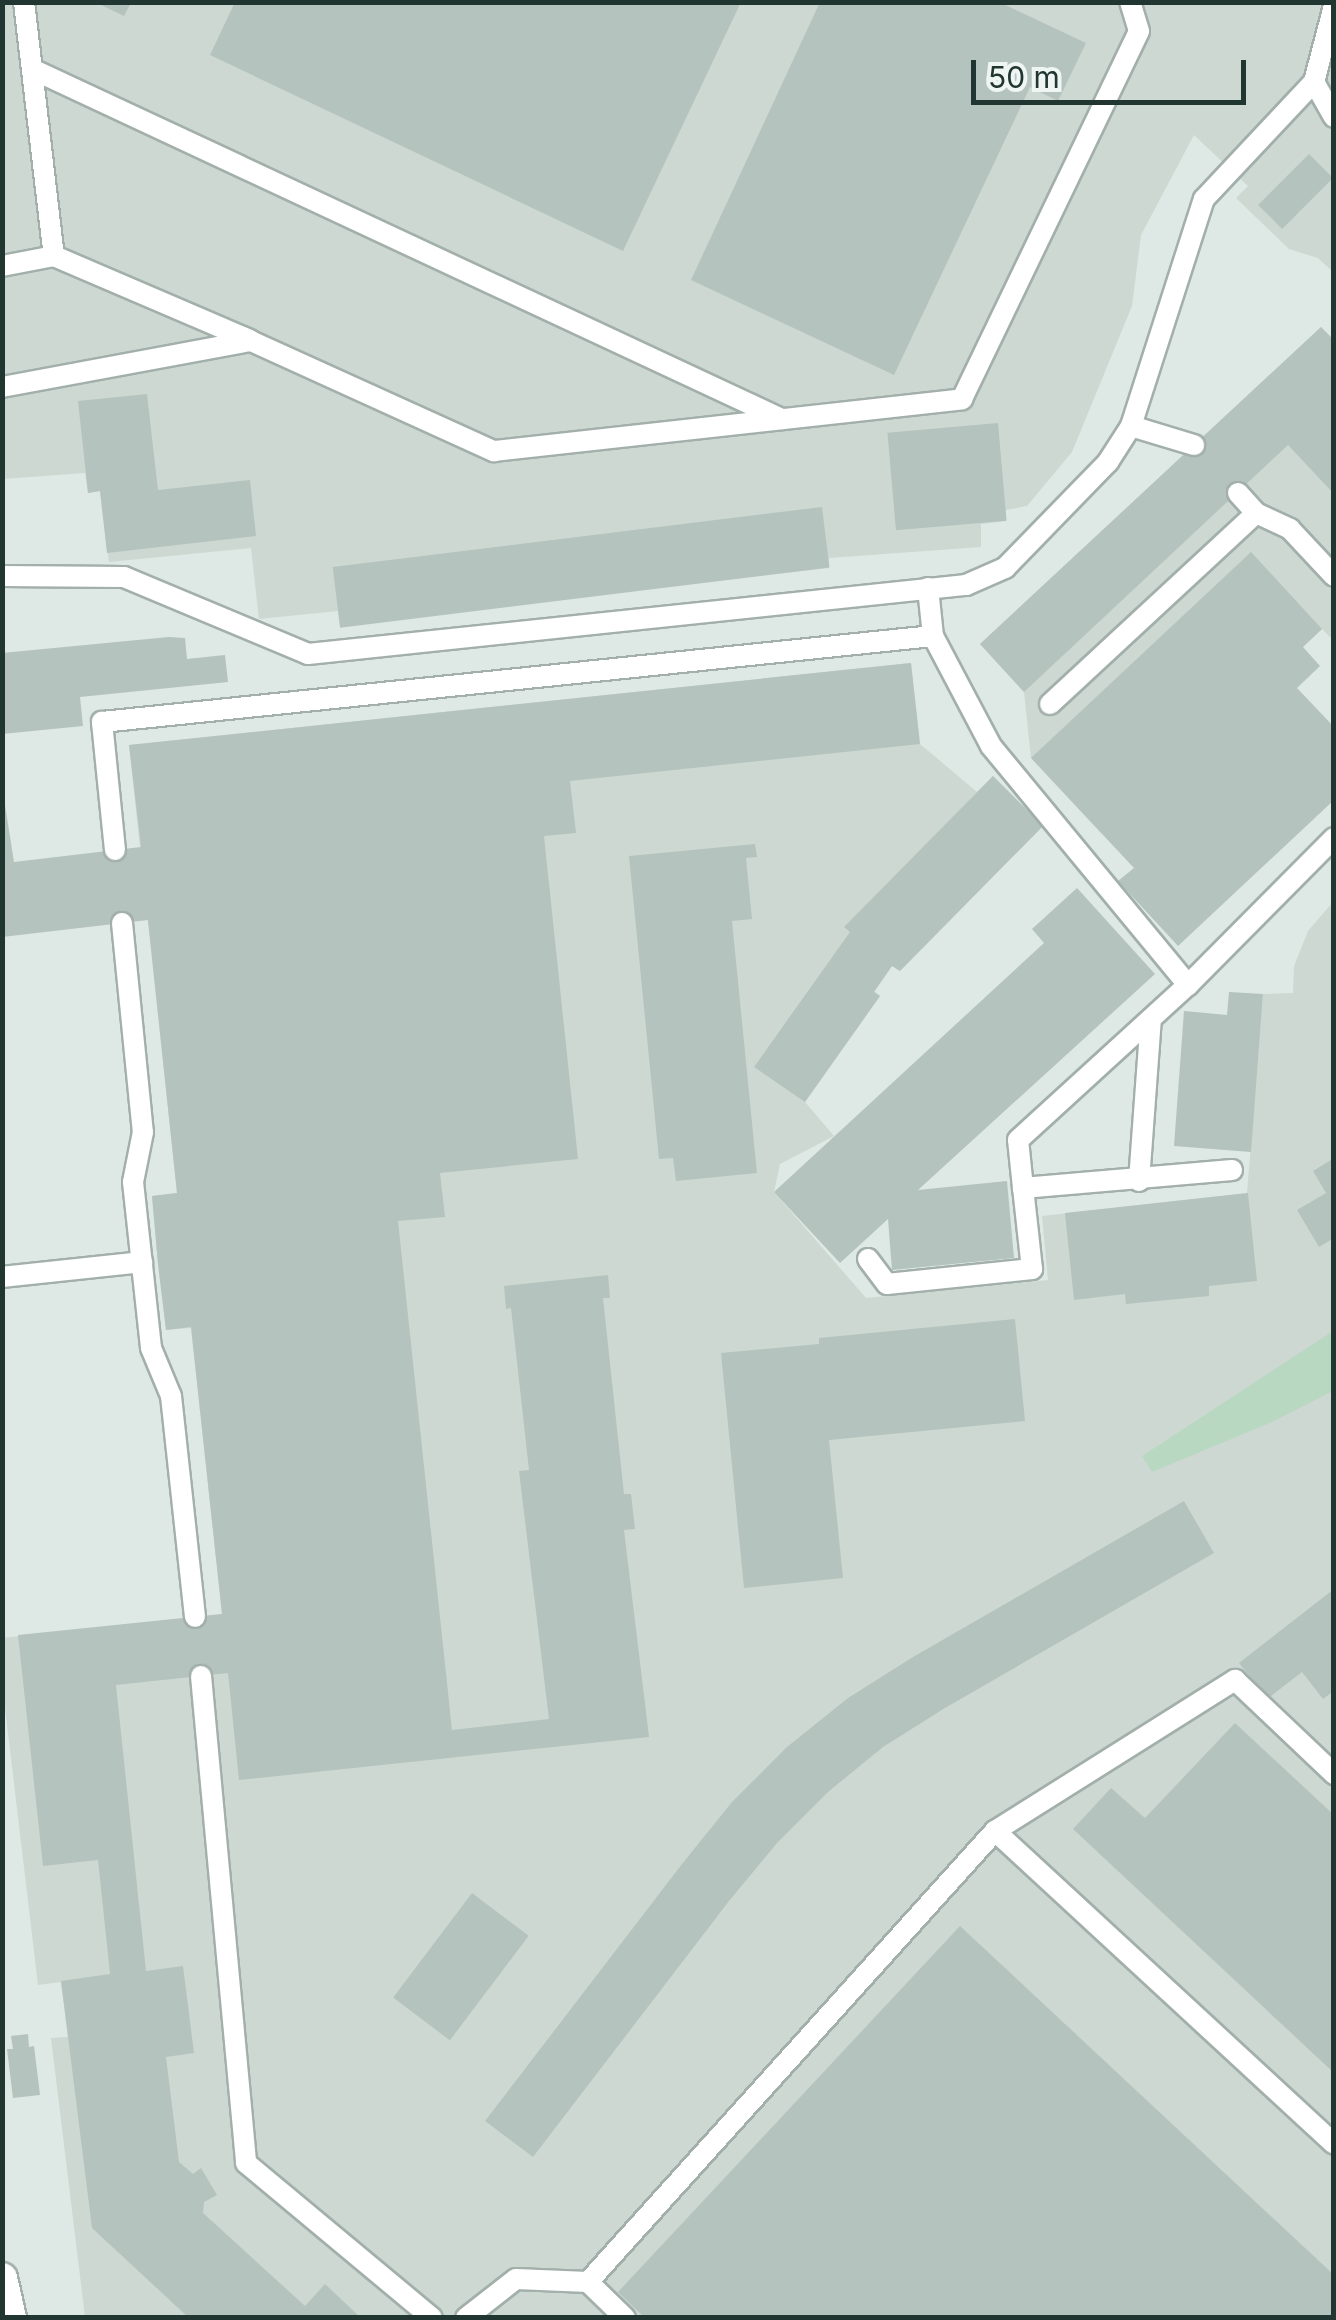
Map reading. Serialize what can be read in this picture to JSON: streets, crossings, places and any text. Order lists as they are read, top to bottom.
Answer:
{
  "scale_bar": "50 m"
}
